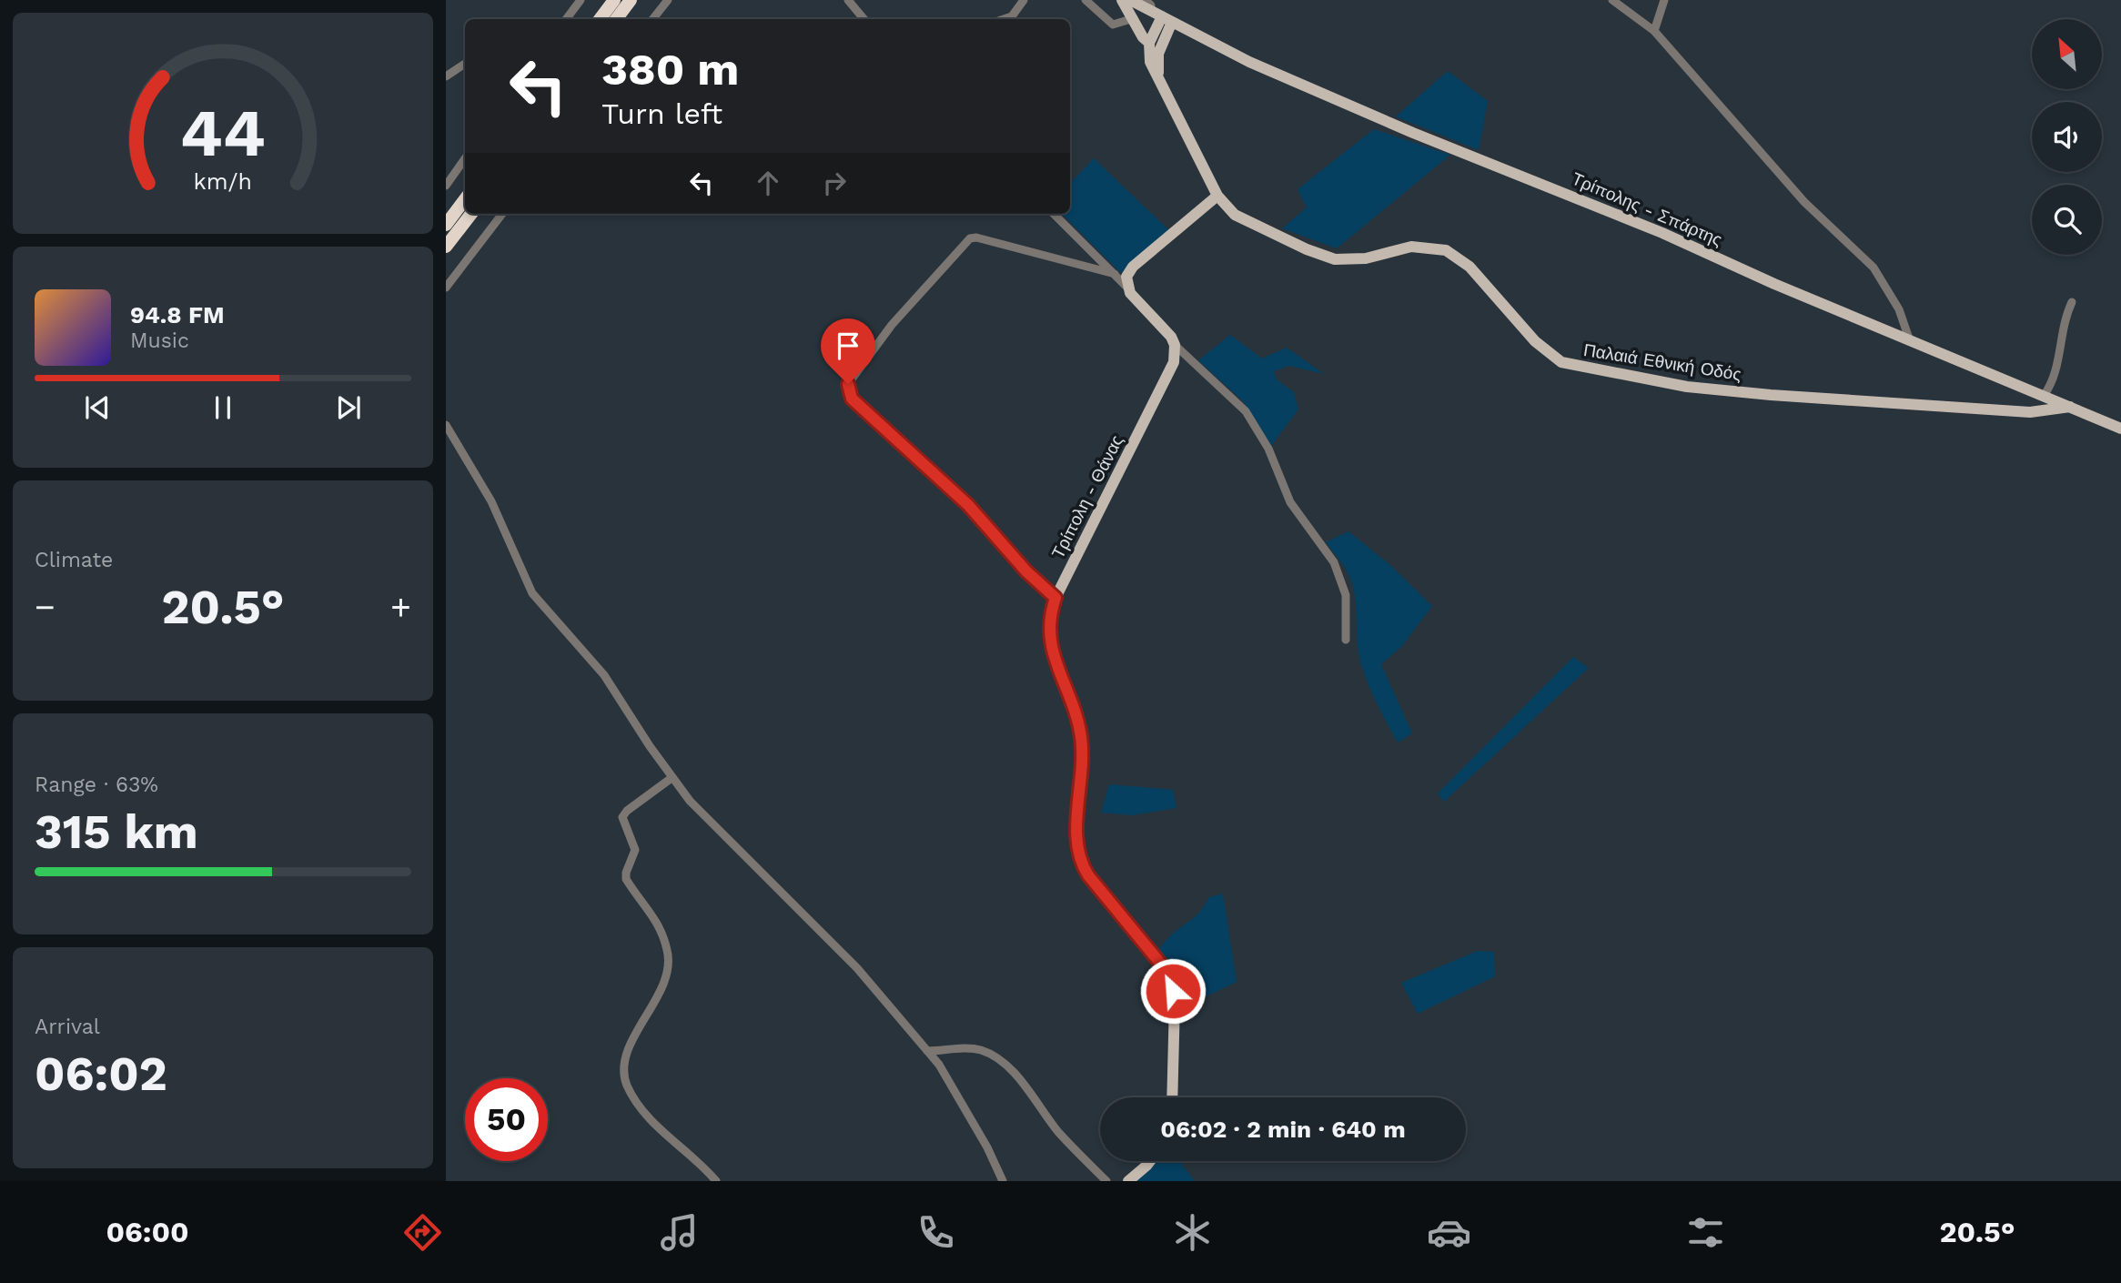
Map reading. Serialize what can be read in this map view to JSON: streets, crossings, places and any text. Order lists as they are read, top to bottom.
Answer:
{
  "streets": {
    "main road": ["Τρίπολης - Σπάρτης", "Παλαιά Εθνική Οδός", "Τρίπολη - Θάνας"]
  },
  "crossings": [
    ["Τρίπολης - Σπάρτης", "Παλαιά Εθνική Οδός"]
  ],
  "north": "top left",
  "page": {
    "turn": ["380 m", "Turn left"],
    "song": ["94.8 FM", "Music"],
    "tile": [
      "Climate",
      ["Range · 63%", "315 km"],
      ["Arrival", "06:02"]
    ],
    "heat": ["−", "20.5°", "+"],
    "limit": "50",
    "trip": "06:02 · 2 min · 640 m",
    "tabs": ["06:00", "20.5°"],
    "gauge": ["44", "km/h"]
  }
}
